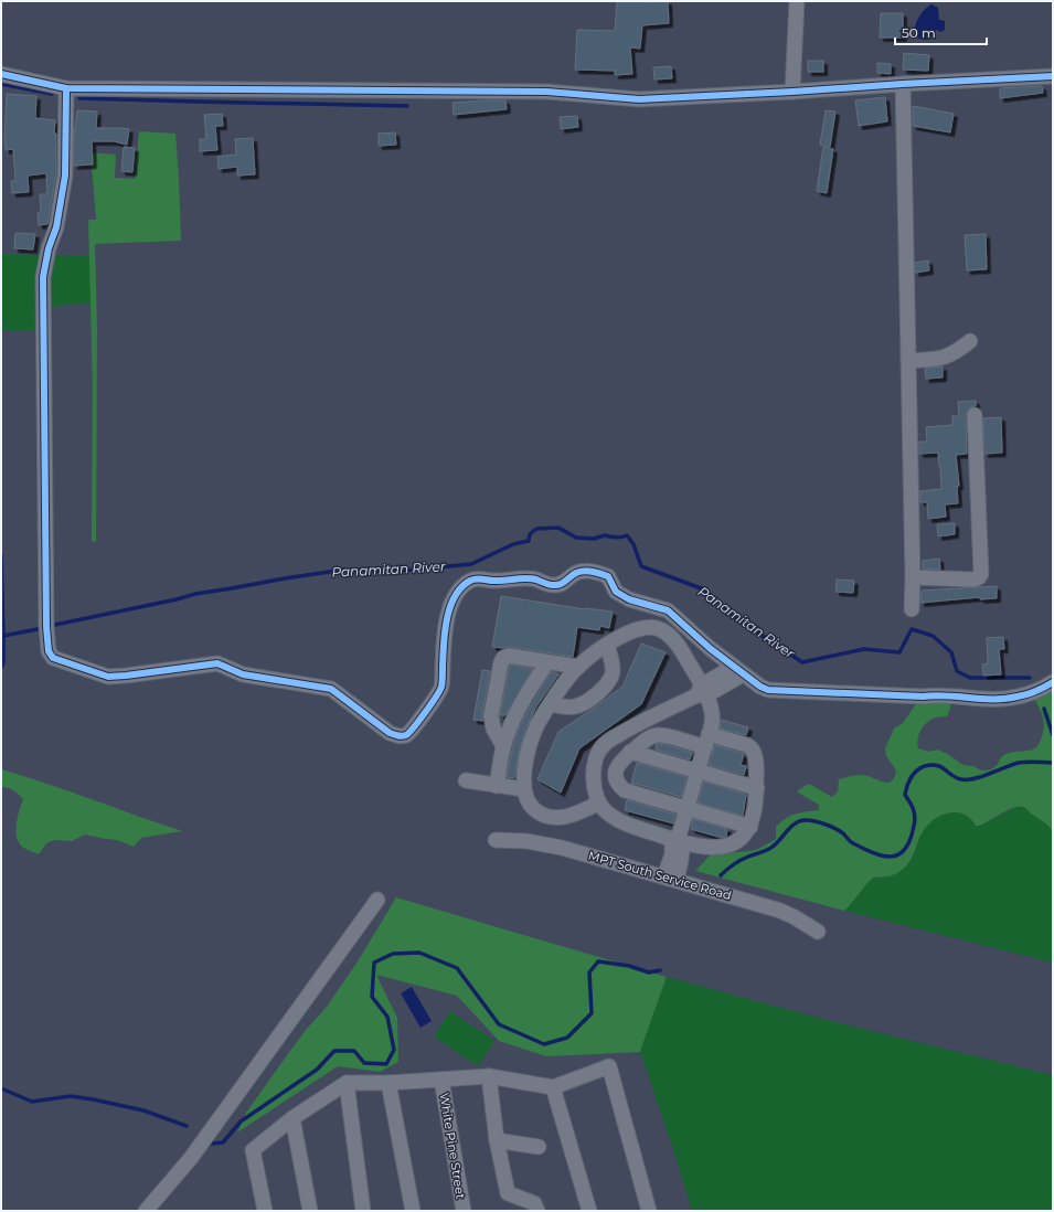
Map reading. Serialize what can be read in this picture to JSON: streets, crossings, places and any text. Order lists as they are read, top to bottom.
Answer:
{
  "streets": {
    "street": ["MPT South Service Road", "White Pine Street"]
  },
  "water": ["Panamitan River"],
  "scale_bar": "50 m"
}
